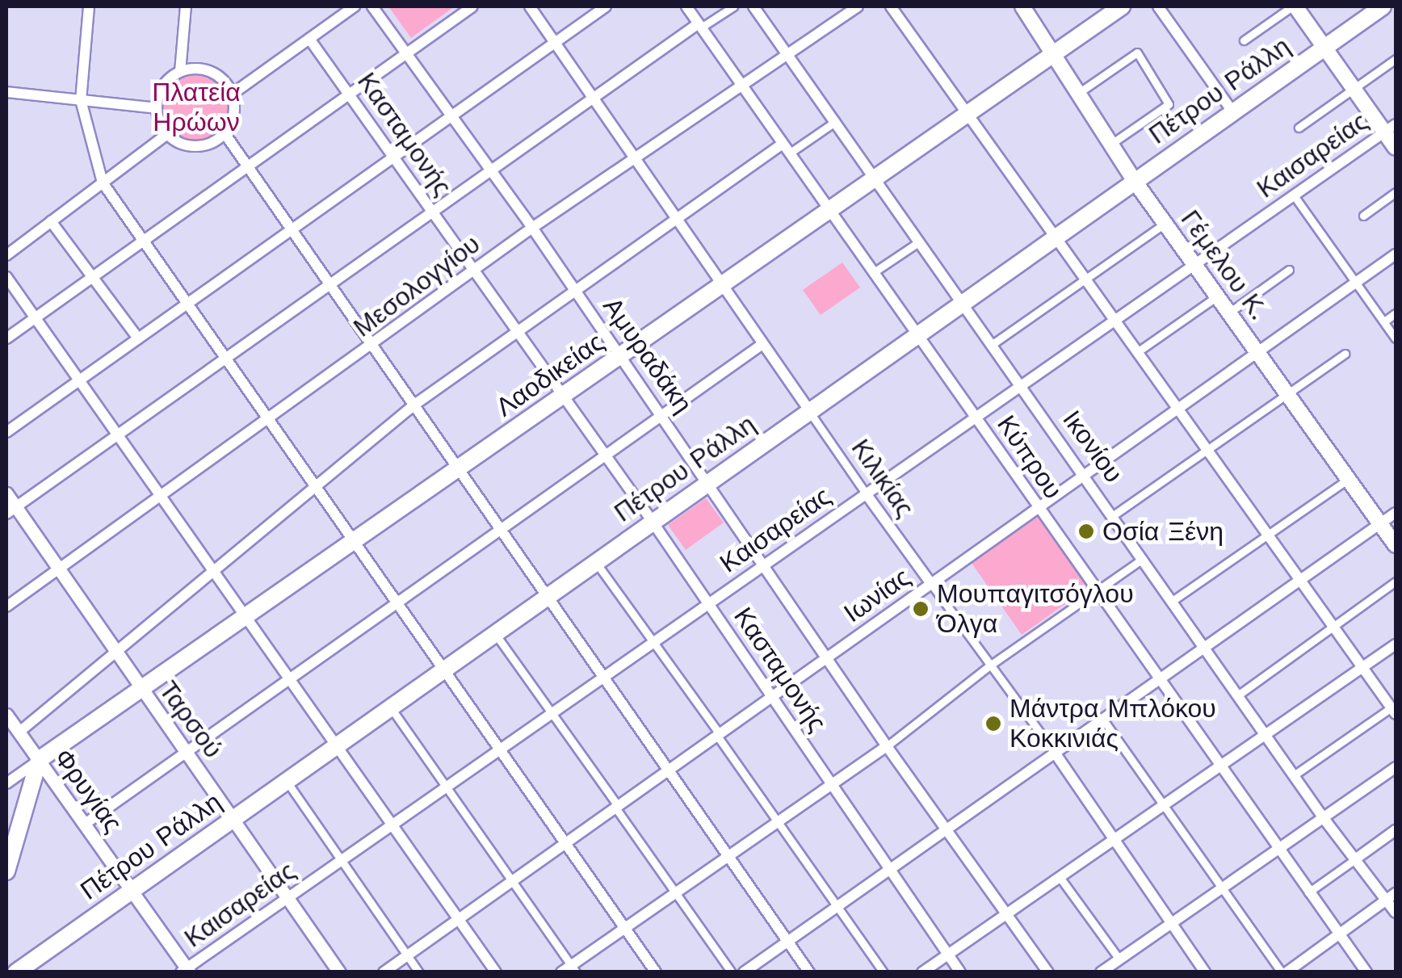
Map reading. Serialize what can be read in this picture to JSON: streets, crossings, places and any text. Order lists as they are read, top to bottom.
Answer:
{
  "streets": {
    "main road": ["Πέτρου Ράλλη", "Γέμελου Κ.", "Λαοδικείας"],
    "street": [
      "Κασταμονής",
      "Καισαρείας",
      "Μεσολογγίου",
      "Αμυραδάκη",
      "Ικονίου",
      "Κύπρου",
      "Κιλικίας",
      "Ιωνίας",
      "Ταρσού",
      "Φρυγίας"
    ]
  },
  "crossings": [
    ["Πέτρου Ράλλη", "Κασταμονής"],
    ["Πέτρου Ράλλη", "Γέμελου Κ."],
    ["Πέτρου Ράλλη", "Αμυραδάκη"],
    ["Πέτρου Ράλλη", "Ικονίου"],
    ["Πέτρου Ράλλη", "Κύπρου"],
    ["Πέτρου Ράλλη", "Κιλικίας"],
    ["Πέτρου Ράλλη", "Ταρσού"],
    ["Πέτρου Ράλλη", "Φρυγίας"],
    ["Κασταμονής", "Καισαρείας"],
    ["Κασταμονής", "Μεσολογγίου"],
    ["Κασταμονής", "Λαοδικείας"],
    ["Κασταμονής", "Ιωνίας"],
    ["Καισαρείας", "Γέμελου Κ."],
    ["Καισαρείας", "Αμυραδάκη"],
    ["Καισαρείας", "Ικονίου"],
    ["Καισαρείας", "Κύπρου"],
    ["Καισαρείας", "Κιλικίας"],
    ["Καισαρείας", "Ταρσού"],
    ["Καισαρείας", "Φρυγίας"],
    ["Γέμελου Κ.", "Λαοδικείας"],
    ["Γέμελου Κ.", "Ιωνίας"],
    ["Μεσολογγίου", "Αμυραδάκη"],
    ["Μεσολογγίου", "Ικονίου"],
    ["Μεσολογγίου", "Κύπρου"],
    ["Μεσολογγίου", "Κιλικίας"],
    ["Μεσολογγίου", "Ταρσού"],
    ["Αμυραδάκη", "Λαοδικείας"],
    ["Αμυραδάκη", "Ιωνίας"],
    ["Λαοδικείας", "Ικονίου"],
    ["Λαοδικείας", "Κύπρου"],
    ["Λαοδικείας", "Κιλικίας"],
    ["Λαοδικείας", "Ταρσού"],
    ["Λαοδικείας", "Φρυγίας"],
    ["Ικονίου", "Ιωνίας"],
    ["Κύπρου", "Ιωνίας"],
    ["Κιλικίας", "Ιωνίας"]
  ],
  "parks": ["Πλατεία Ηρώων"],
  "places": ["Οσία Ξένη", "Μουπαγιτσόγλου Όλγα", "Μάντρα Μπλόκου Κοκκινιάς"]
}
